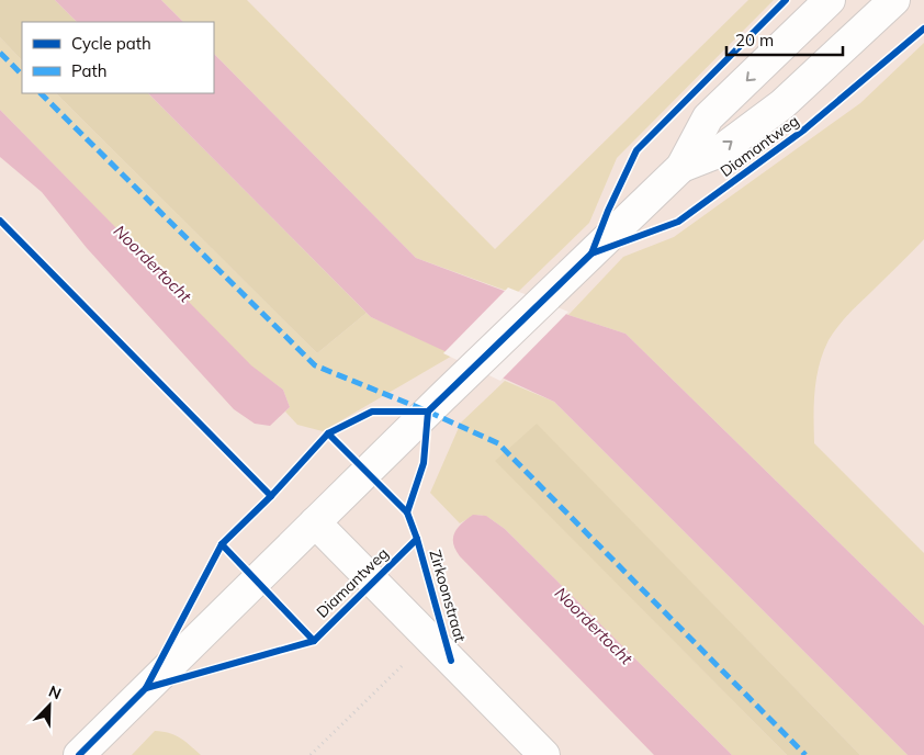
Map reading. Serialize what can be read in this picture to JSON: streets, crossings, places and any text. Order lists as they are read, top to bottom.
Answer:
{
  "streets": {
    "street": ["Diamantweg", "Zirkoonstraat"]
  },
  "crossings": [
    ["Diamantweg", "Zirkoonstraat"]
  ],
  "water": ["Noordertocht"],
  "legend": ["Cycle path", "Path"],
  "scale_bar": "20 m",
  "north": "top right"
}
